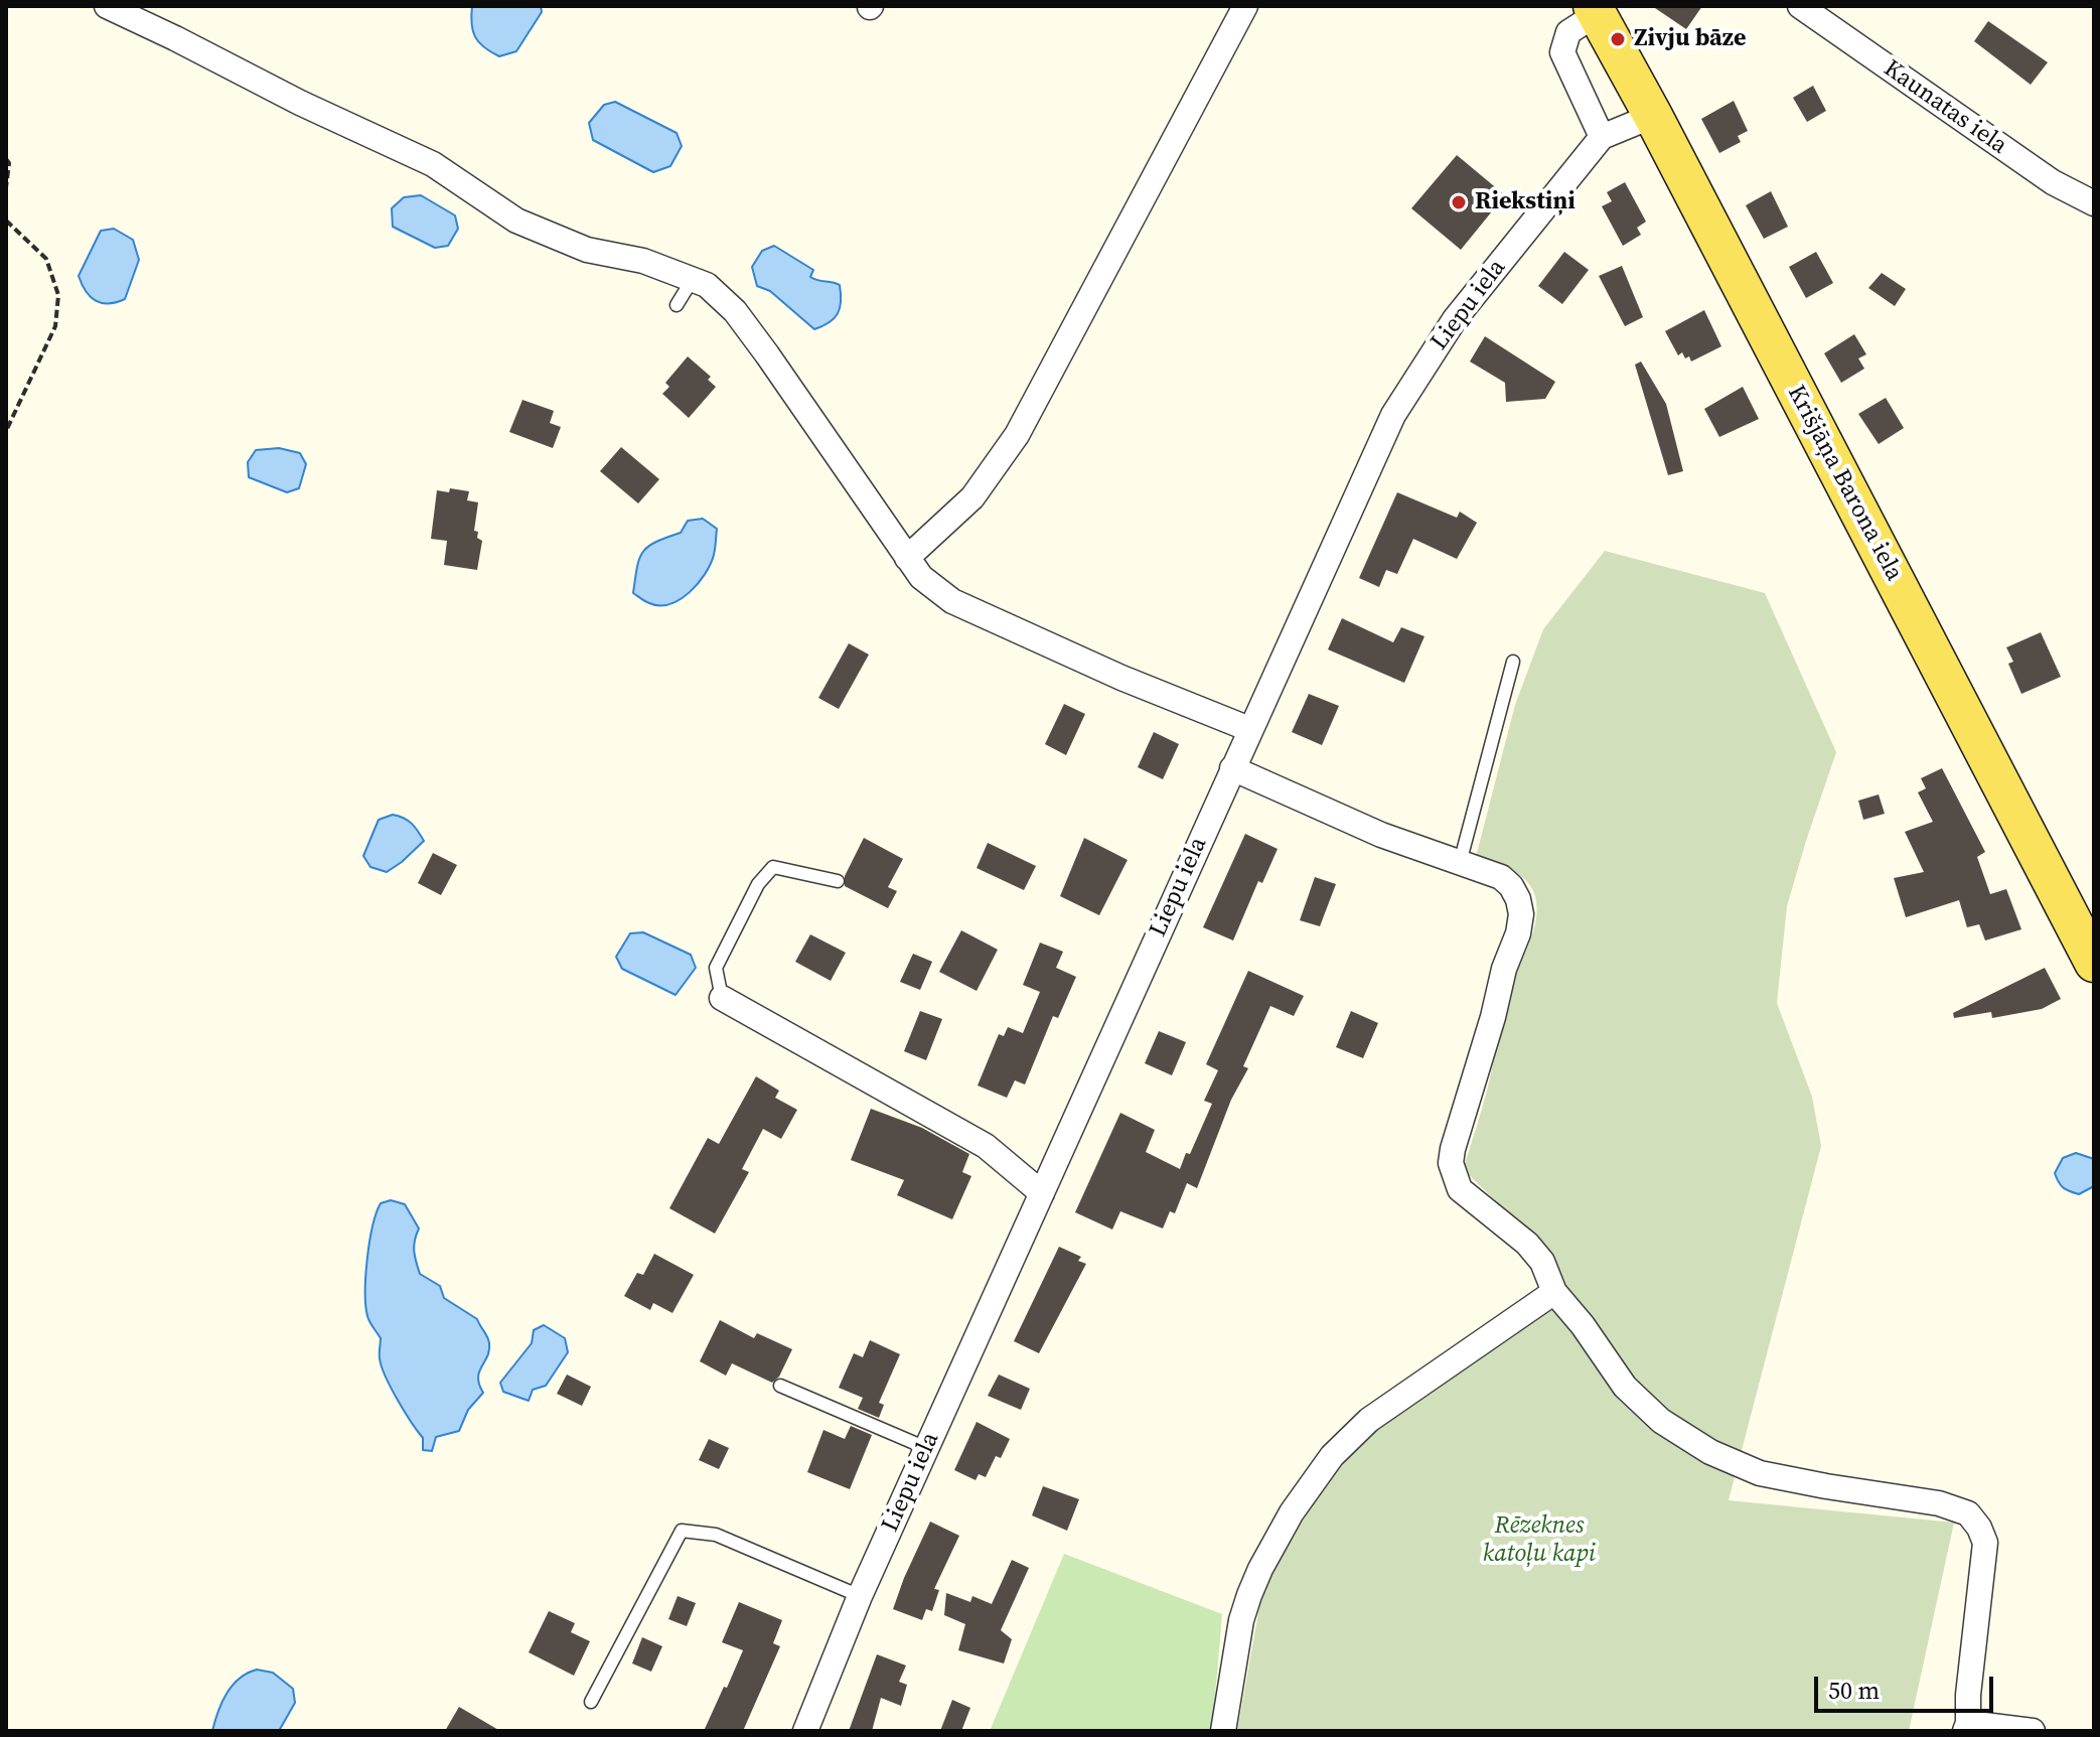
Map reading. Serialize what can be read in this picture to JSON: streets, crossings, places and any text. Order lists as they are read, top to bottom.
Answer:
{
  "streets": {
    "main road": ["Krišjāņa Barona iela"],
    "street": ["Kaunatas iela", "Liepu iela"]
  },
  "crossings": [
    ["Liepu iela", "Krišjāņa Barona iela"]
  ],
  "parks": ["Rēzeknes katoļu kapi"],
  "places": ["Zivju bāze", "Riekstiņi"],
  "scale_bar": "50 m"
}
